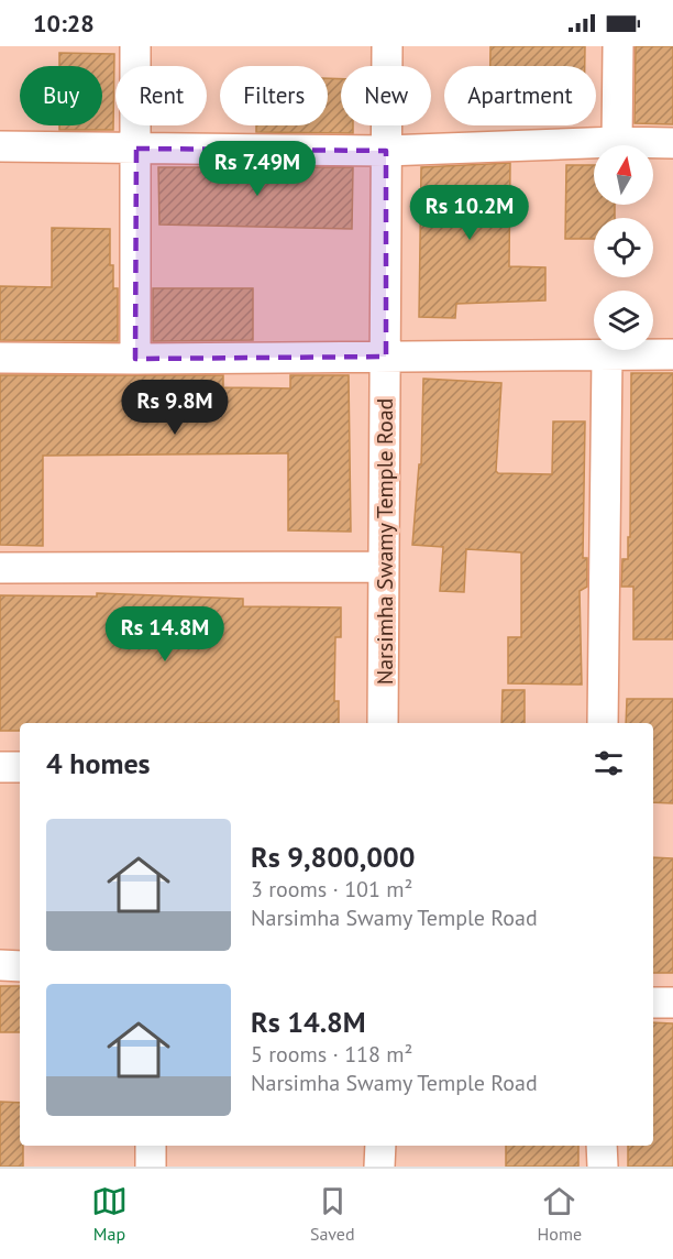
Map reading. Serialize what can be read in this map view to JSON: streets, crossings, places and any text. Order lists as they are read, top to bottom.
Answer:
{
  "streets": {
    "street": ["Narsimha Swamy Temple Road"]
  },
  "north": "top",
  "page": {
    "status": "10:28",
    "chip": [
      "Buy",
      "Rent",
      "Filters",
      "New",
      "Apartment"
    ],
    "price": [
      "Rs 7.49M",
      "Rs 10.2M",
      "Rs 9.8M",
      "Rs 14.8M"
    ],
    "heading": "4 homes",
    "list": [
      {
        "name": "Rs 9,800,000",
        "note": "3 rooms · 101 m² · Narsimha Swamy Temple Road"
      },
      {
        "name": "Rs 14.8M",
        "note": "5 rooms · 118 m² · Narsimha Swamy Temple Road"
      }
    ],
    "tabs": ["Map", "Saved", "Home"]
  }
}
